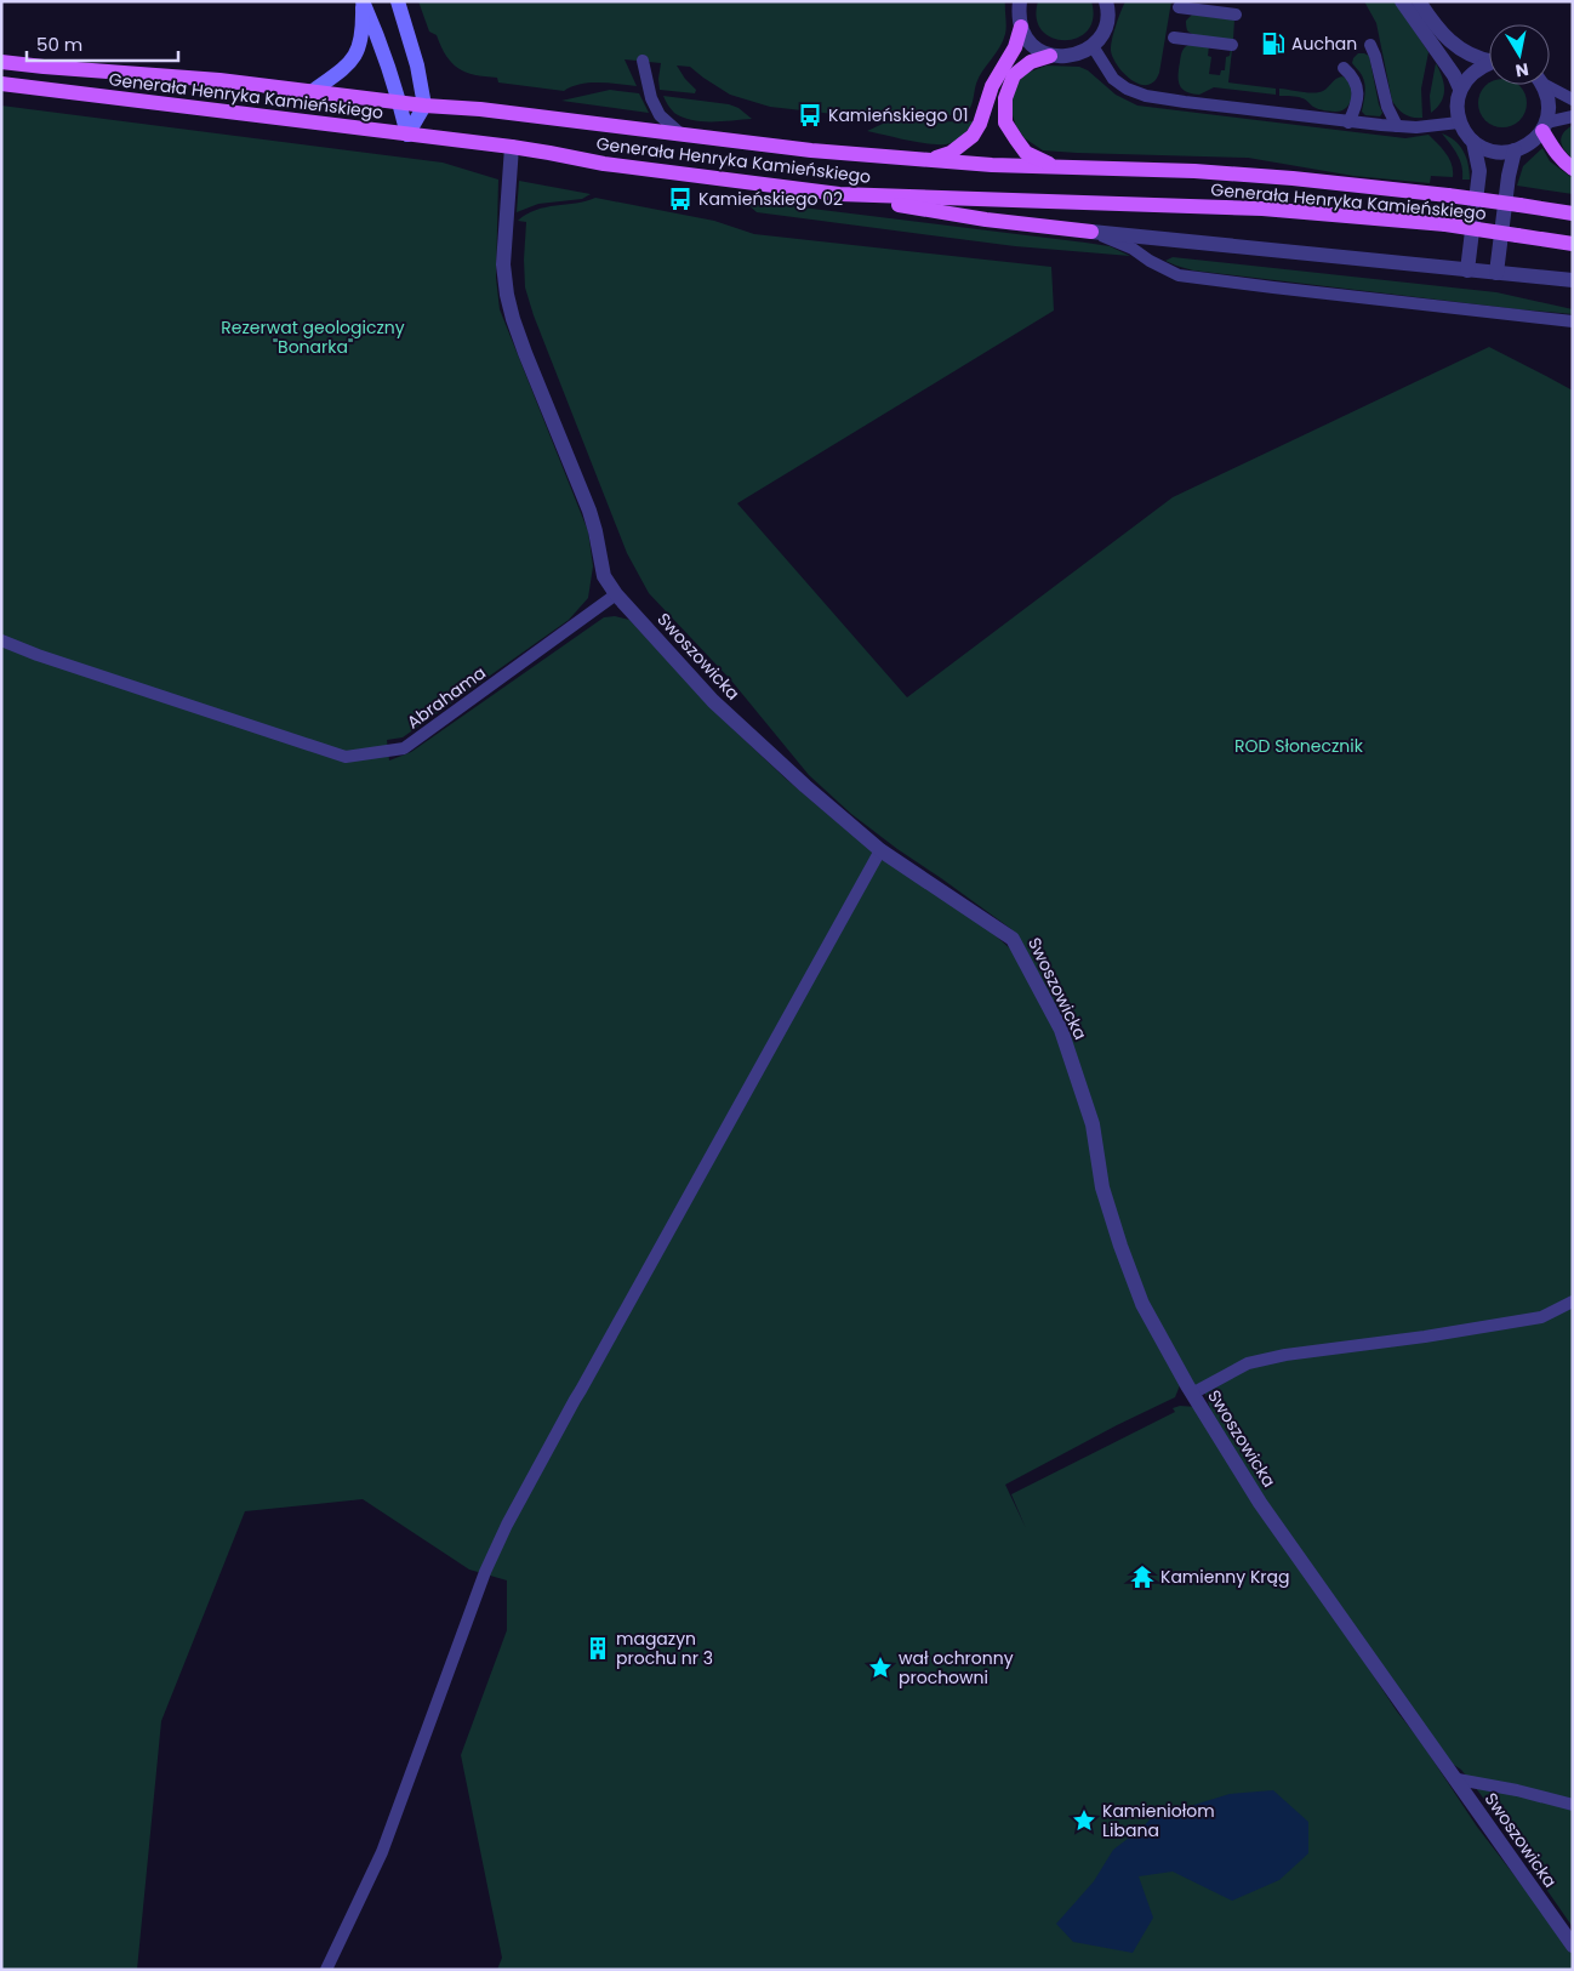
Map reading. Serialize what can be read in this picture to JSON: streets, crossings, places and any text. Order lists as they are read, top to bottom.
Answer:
{
  "streets": {
    "main road": ["Generała Henryka Kamieńskiego"],
    "street": ["Swoszowicka"],
    "lane": ["Abrahama"]
  },
  "crossings": [
    ["Generała Henryka Kamieńskiego", "Swoszowicka"],
    ["Swoszowicka", "Abrahama"]
  ],
  "parks": ["Rezerwat geologiczny \"Bonarka\"", "ROD Słonecznik"],
  "places": {
    "fuel station": ["Auchan"],
    "bus stop": ["Kamieńskiego 01", "Kamieńskiego 02"],
    "temple": ["Kamienny Krąg"],
    "building": ["magazyn prochu nr 3"],
    "place": ["wał ochronny prochowni", "Kamieniołom Libana"]
  },
  "scale_bar": "50 m",
  "north": "bottom"
}
